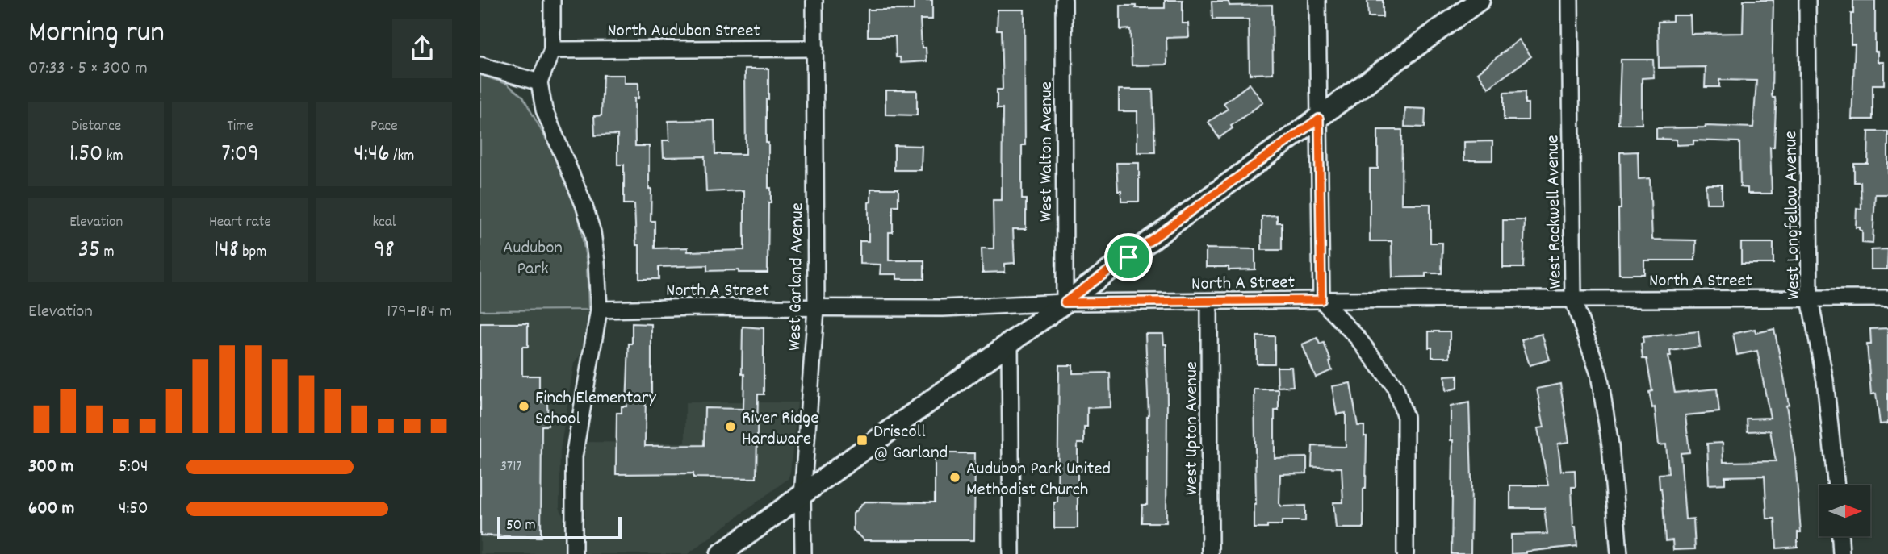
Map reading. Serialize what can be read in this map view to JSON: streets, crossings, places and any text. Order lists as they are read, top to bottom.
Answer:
{
  "streets": {
    "street": [
      "North Audubon Street",
      "West Walton Avenue",
      "West Rockwell Avenue",
      "West Longfellow Avenue",
      "West Garland Avenue",
      "North A Street",
      "West Upton Avenue"
    ]
  },
  "crossings": [
    ["North Audubon Street", "West Garland Avenue"],
    ["West Walton Avenue", "North A Street"],
    ["West Rockwell Avenue", "North A Street"],
    ["West Longfellow Avenue", "North A Street"],
    ["West Garland Avenue", "North A Street"],
    ["North A Street", "West Upton Avenue"]
  ],
  "parks": ["Audubon Park"],
  "places": {
    "other": ["Finch Elementary School", "River Ridge Hardware", "Audubon Park United Methodist Church"],
    "transit": ["Driscoll @ Garland"]
  },
  "house_numbers": ["3717"],
  "scale_bar": "50 m",
  "north": "right",
  "page": {
    "heading": ["Morning run", "07:33 · 5 × 300 m"],
    "stats": [
      ["Distance", "1.50 km"],
      ["Time", "7:09"],
      ["Pace", "4:46 /km"],
      ["Elevation", "35 m"],
      ["Heart rate", "148 bpm"],
      ["kcal", "98"]
    ],
    "chart": ["Elevation", "179–184 m"],
    "list": [
      {
        "name": "300 m",
        "note": "5:04"
      },
      {
        "name": "600 m",
        "note": "4:50"
      }
    ],
    "scale": "50 m"
  }
}
